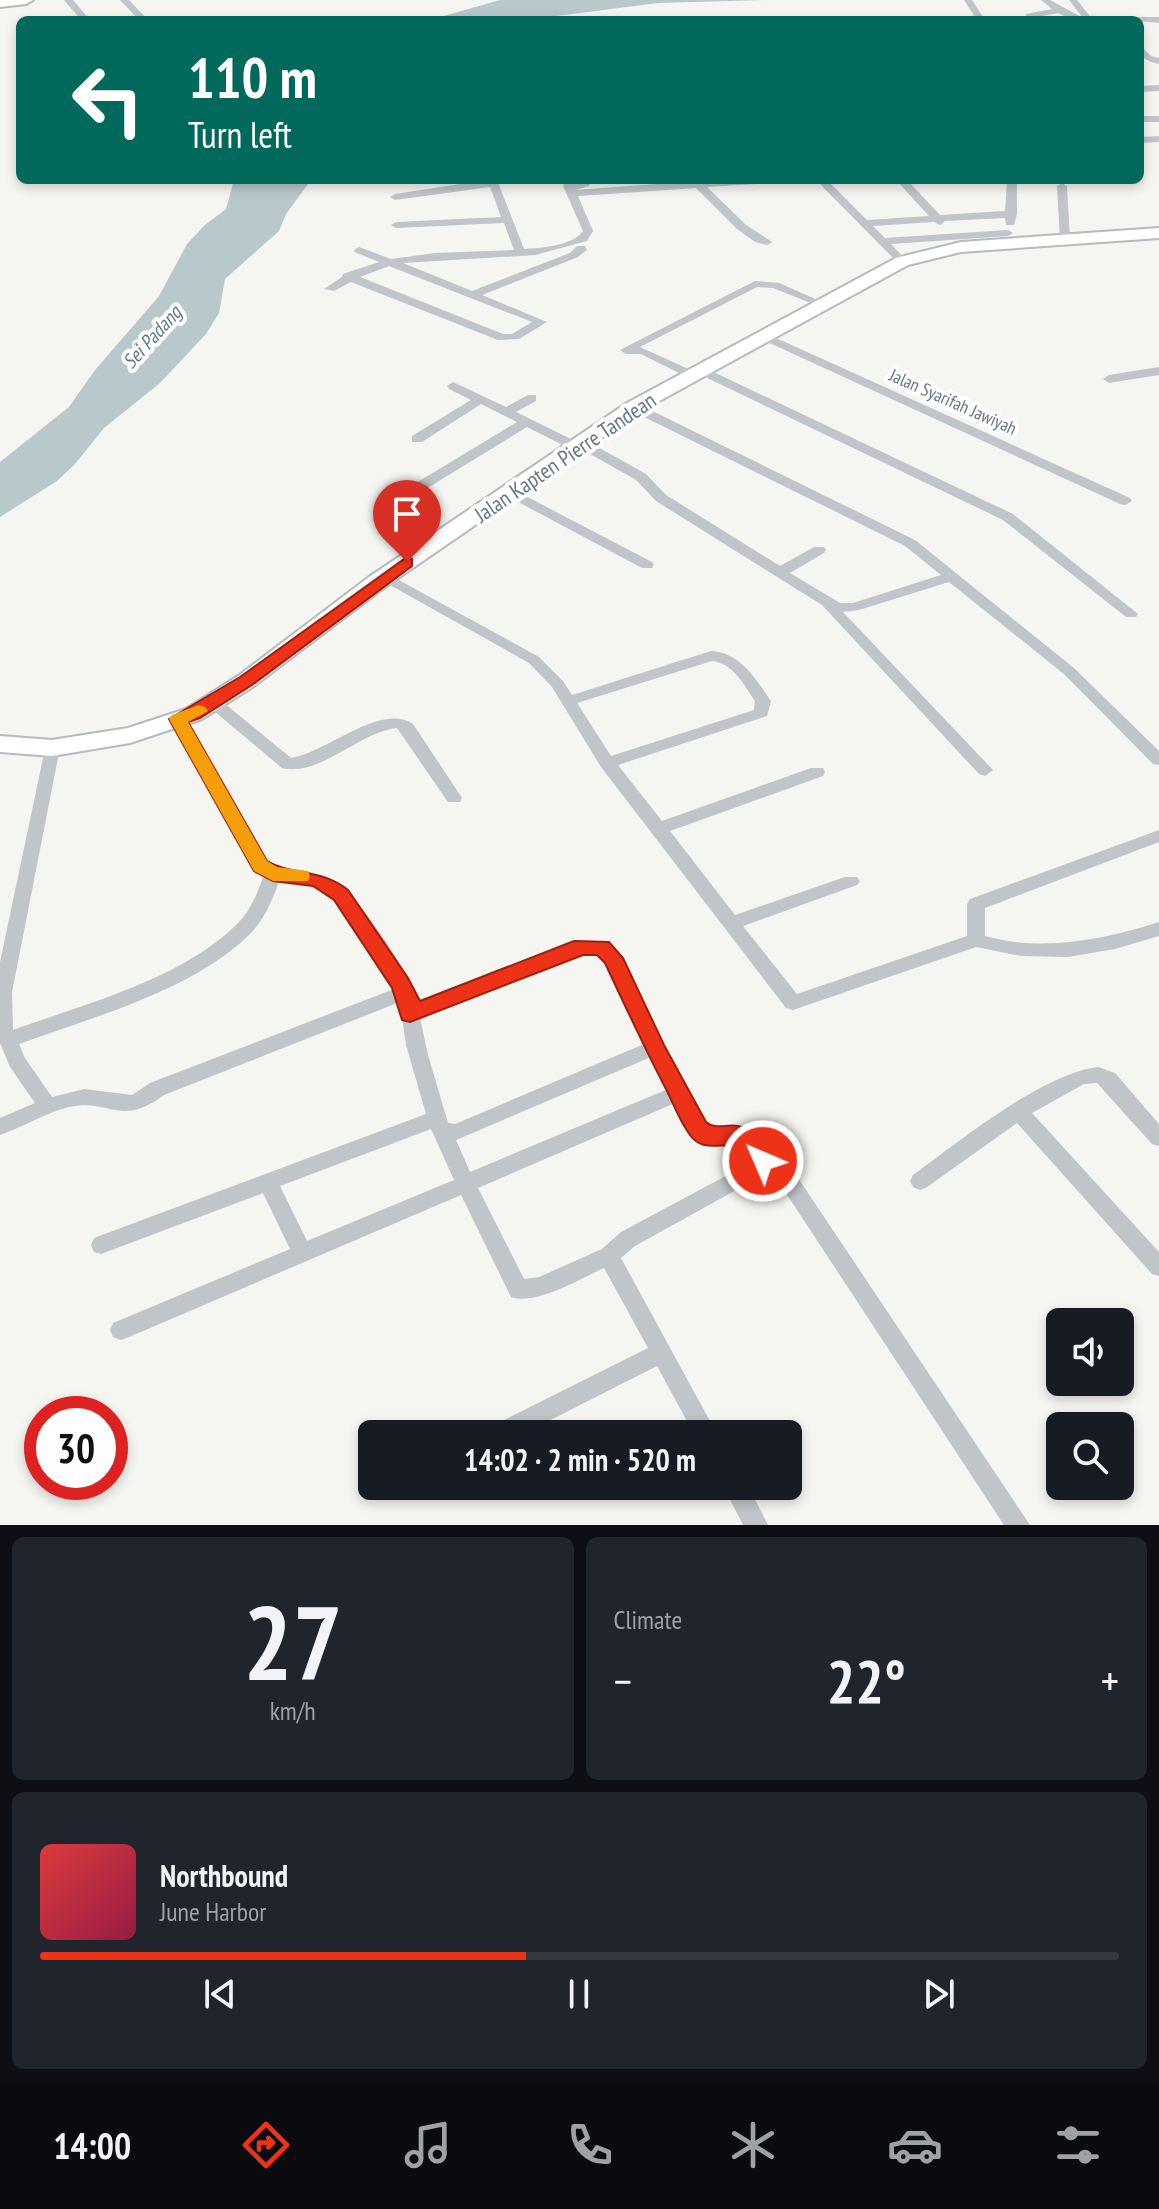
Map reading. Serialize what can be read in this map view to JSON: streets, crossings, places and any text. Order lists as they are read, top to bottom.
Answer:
{
  "streets": {
    "main road": ["Jalan Kapten Pierre Tandean"],
    "street": ["Jalan Syarifah Jawiyah"]
  },
  "crossings": [
    ["Jalan Syarifah Jawiyah", "Jalan Kapten Pierre Tandean"]
  ],
  "water": ["Sei Padang"],
  "page": {
    "turn": ["110 m", "Turn left"],
    "limit": "30",
    "trip": "14:02 · 2 min · 520 m",
    "tile": [
      ["27", "km/h"],
      "Climate"
    ],
    "heat": ["−", "22°", "+"],
    "song": ["Northbound", "June Harbor"],
    "tabs": "14:00"
  }
}
